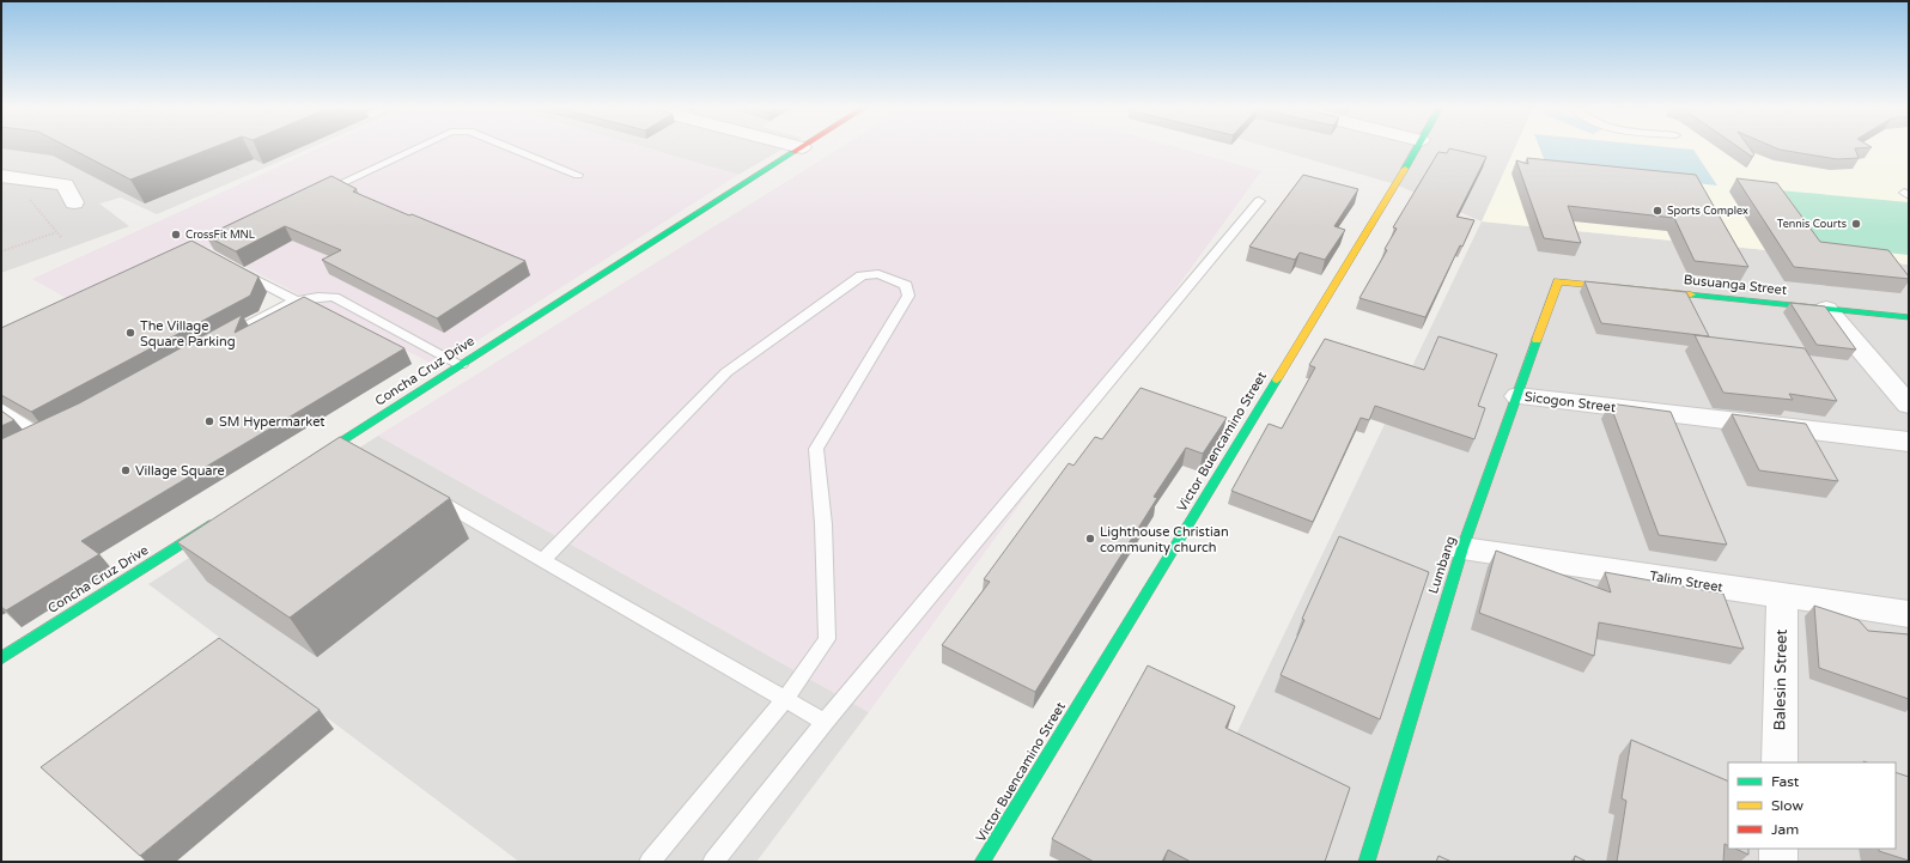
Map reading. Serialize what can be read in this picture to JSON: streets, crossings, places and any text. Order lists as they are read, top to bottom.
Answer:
{
  "streets": {
    "street": [
      "Busuanga Street",
      "Concha Cruz Drive",
      "Sicogon Street",
      "Victor Buencamino Street",
      "Lumbang",
      "Talim Street",
      "Balesin Street"
    ]
  },
  "crossings": [
    ["Busuanga Street", "Lumbang"],
    ["Sicogon Street", "Lumbang"],
    ["Lumbang", "Talim Street"],
    ["Talim Street", "Balesin Street"]
  ],
  "places": [
    "Sports Complex",
    "Tennis Courts",
    "CrossFit MNL",
    "The Village Square Parking",
    "SM Hypermarket",
    "Village Square",
    "Lighthouse Christian community church"
  ],
  "legend": ["Fast", "Slow", "Jam"]
}
